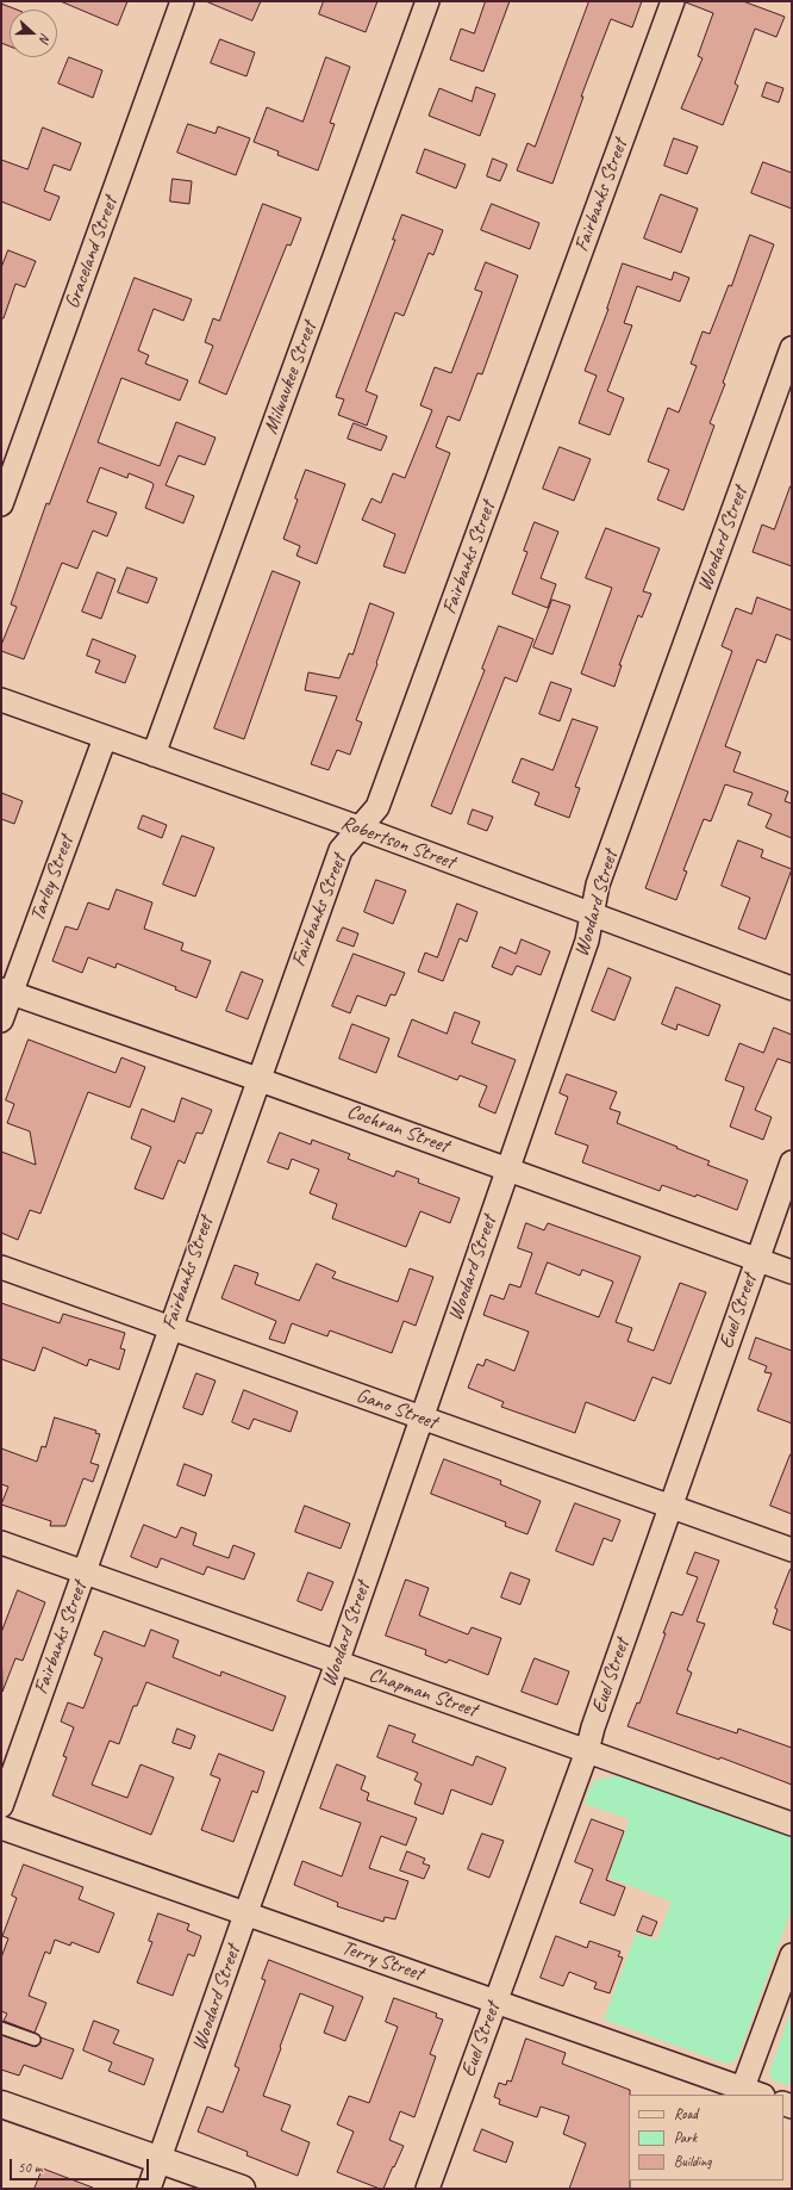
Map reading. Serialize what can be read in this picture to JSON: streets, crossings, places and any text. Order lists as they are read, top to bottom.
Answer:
{
  "streets": {
    "street": [
      "Fairbanks Street",
      "Graceland Street",
      "Milwaukee Street",
      "Woodard Street",
      "Robertson Street",
      "Tarley Street",
      "Cochran Street",
      "Euel Street",
      "Gano Street",
      "Chapman Street",
      "Terry Street"
    ]
  },
  "crossings": [
    ["Fairbanks Street", "Robertson Street"],
    ["Fairbanks Street", "Cochran Street"],
    ["Fairbanks Street", "Gano Street"],
    ["Fairbanks Street", "Chapman Street"],
    ["Milwaukee Street", "Robertson Street"],
    ["Woodard Street", "Robertson Street"],
    ["Woodard Street", "Cochran Street"],
    ["Woodard Street", "Gano Street"],
    ["Woodard Street", "Chapman Street"],
    ["Woodard Street", "Terry Street"],
    ["Robertson Street", "Tarley Street"],
    ["Tarley Street", "Cochran Street"],
    ["Cochran Street", "Euel Street"],
    ["Euel Street", "Gano Street"],
    ["Euel Street", "Chapman Street"],
    ["Euel Street", "Terry Street"]
  ],
  "legend": ["Road", "Park", "Building"],
  "scale_bar": "50 m",
  "north": "right"
}
